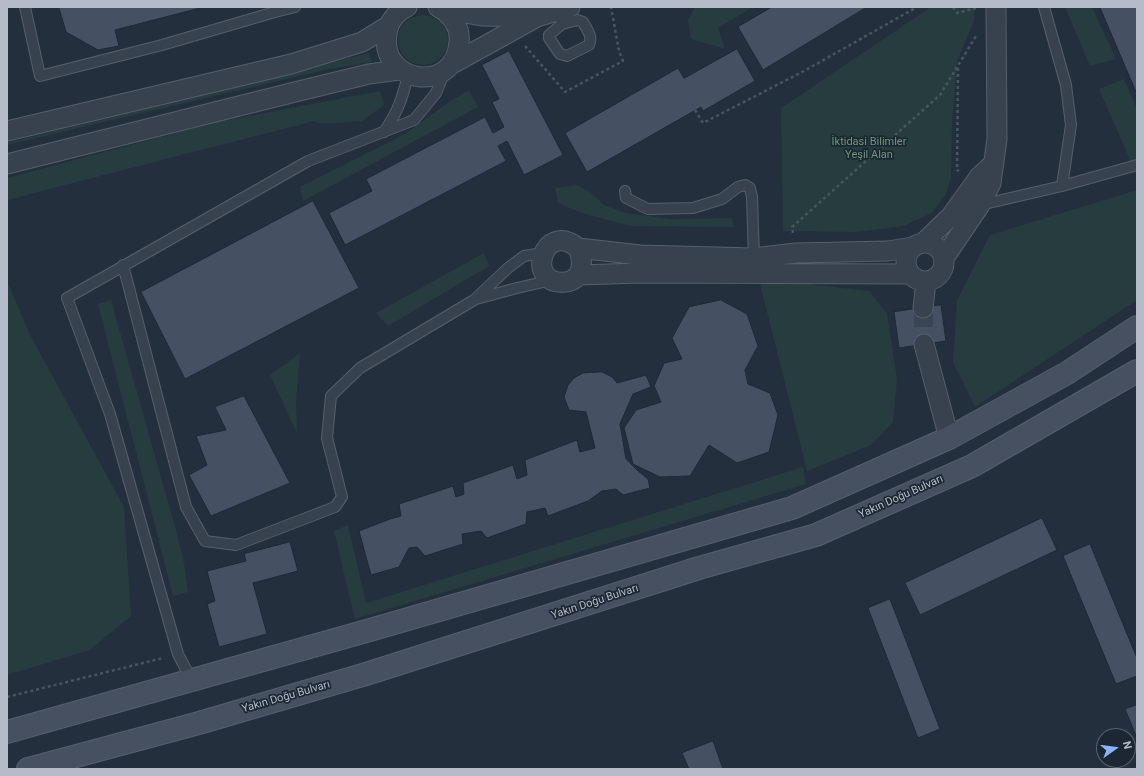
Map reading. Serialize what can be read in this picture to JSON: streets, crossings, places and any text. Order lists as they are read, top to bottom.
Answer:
{
  "streets": {
    "main road": ["Yakın Doğu Bulvarı"]
  },
  "parks": ["İktidasi Bilimler Yeşil Alan"],
  "north": "right"
}
